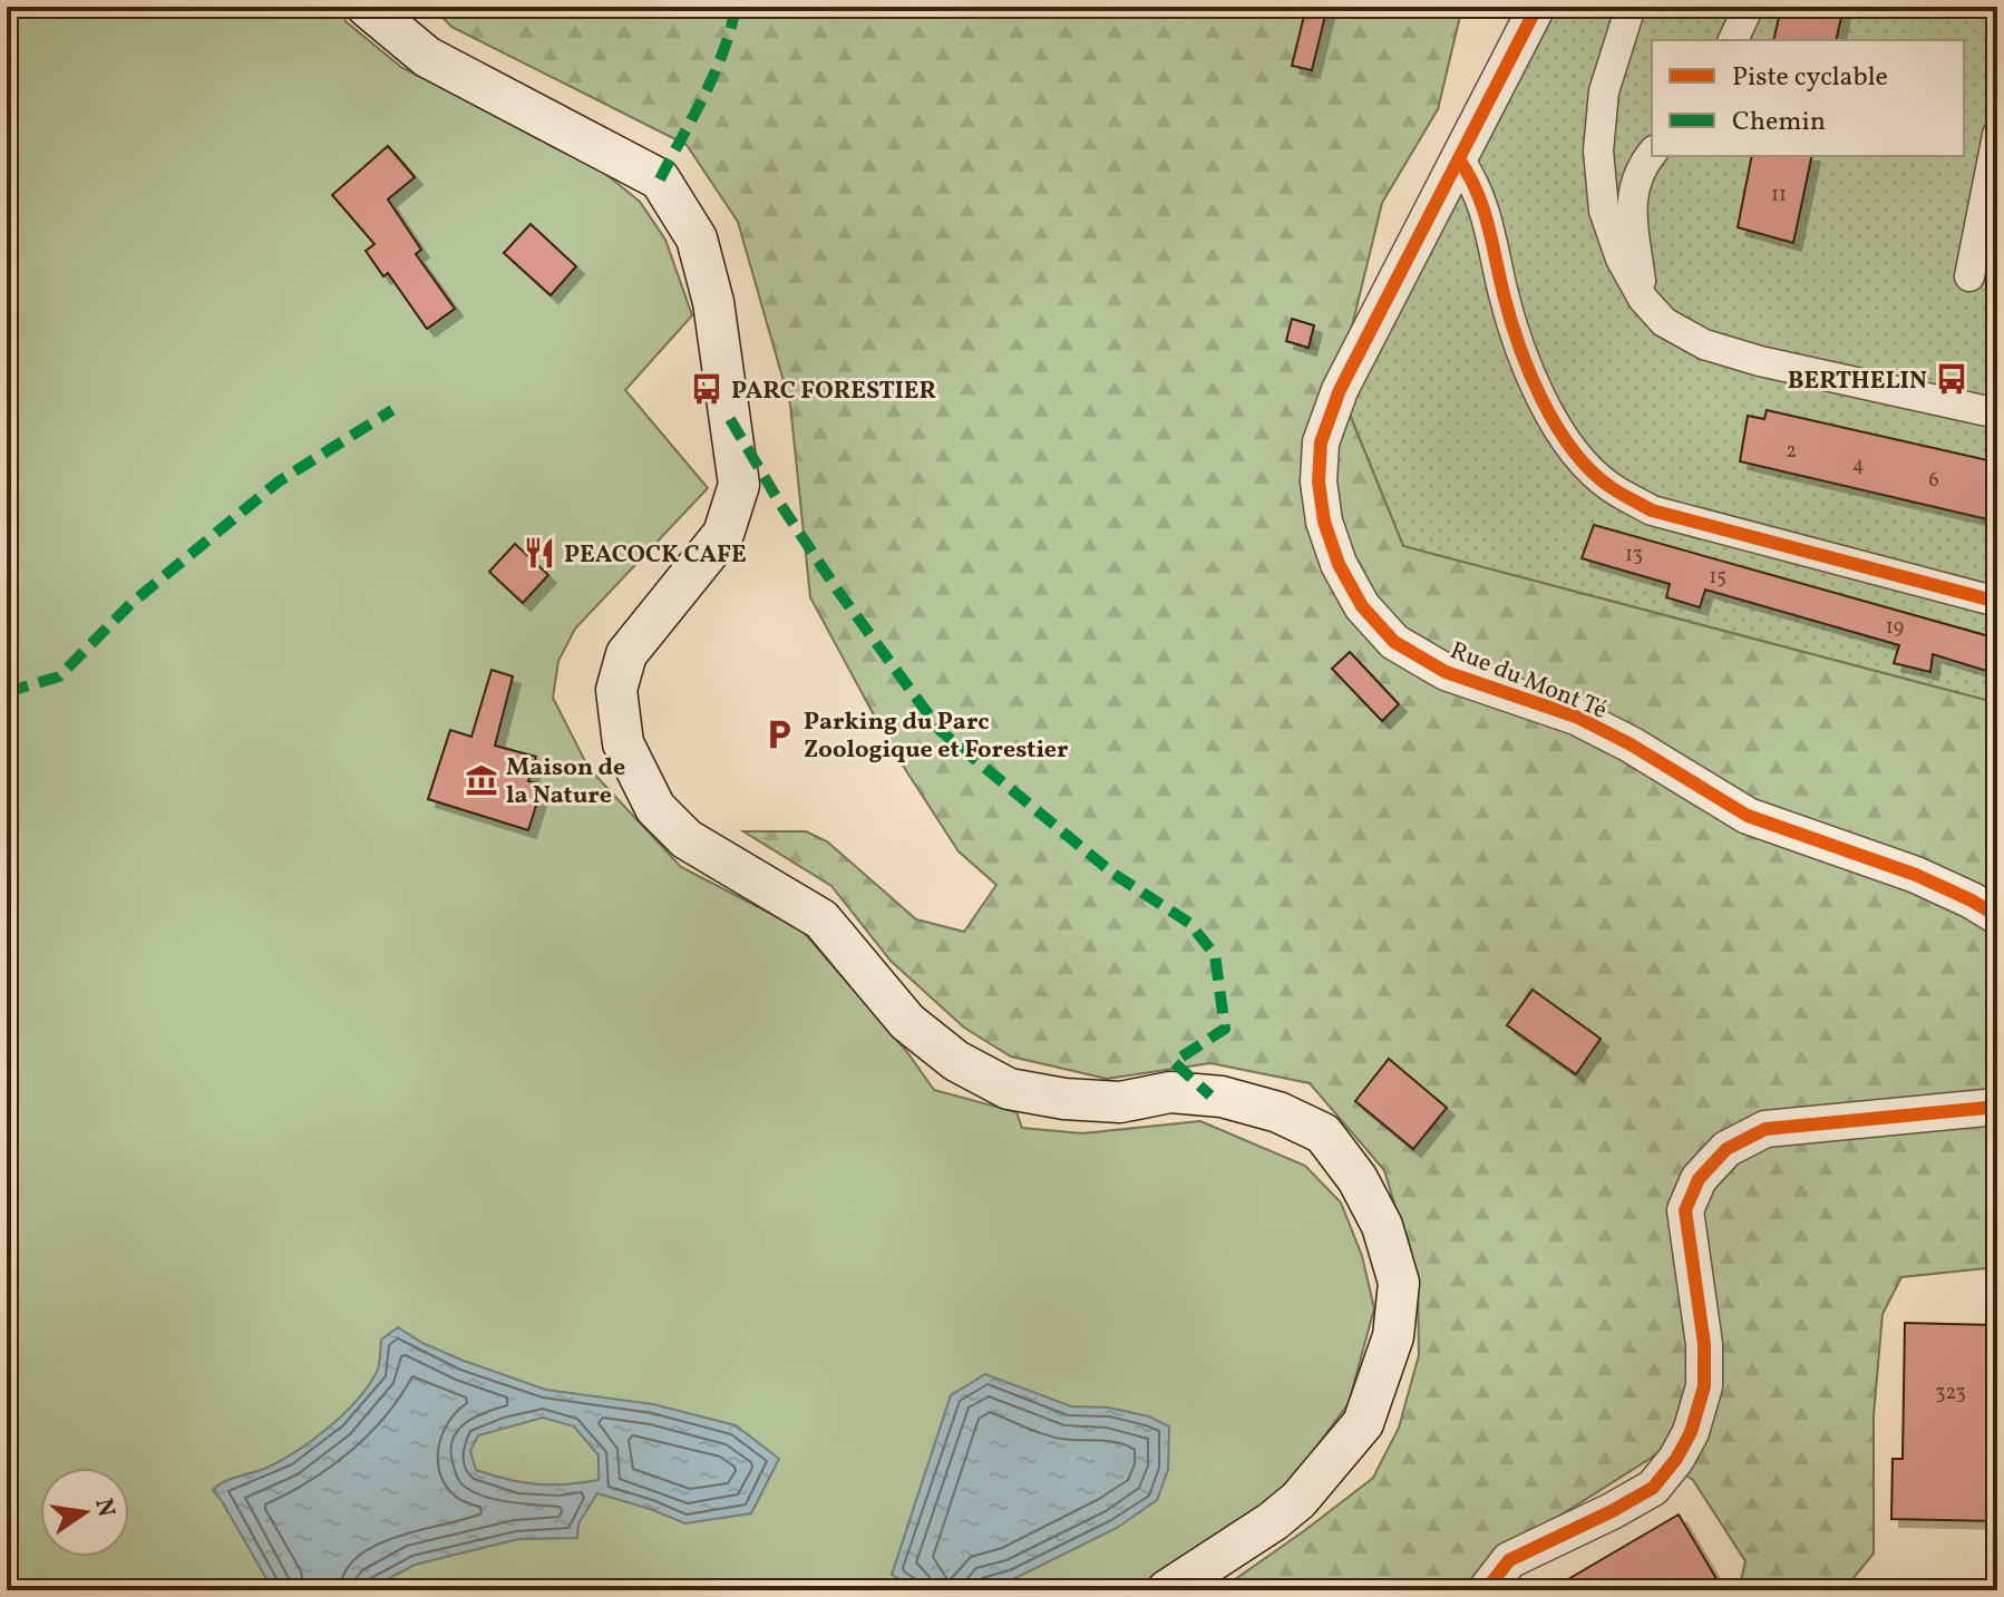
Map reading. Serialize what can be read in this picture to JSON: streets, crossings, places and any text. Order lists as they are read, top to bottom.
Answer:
{
  "streets": {
    "street": ["Rue du Mont Té"]
  },
  "places": {
    "bus stop": ["BERTHELIN", "PARC FORESTIER"],
    "restaurant": ["PEACOCK CAFE"],
    "parking": ["Parking du Parc Zoologique et Forestier"],
    "museum": ["Maison de la Nature"]
  },
  "house_numbers": [
    "11",
    "2",
    "4",
    "6",
    "13",
    "15",
    "19",
    "323"
  ],
  "legend": ["Piste cyclable", "Chemin"],
  "north": "right"
}
